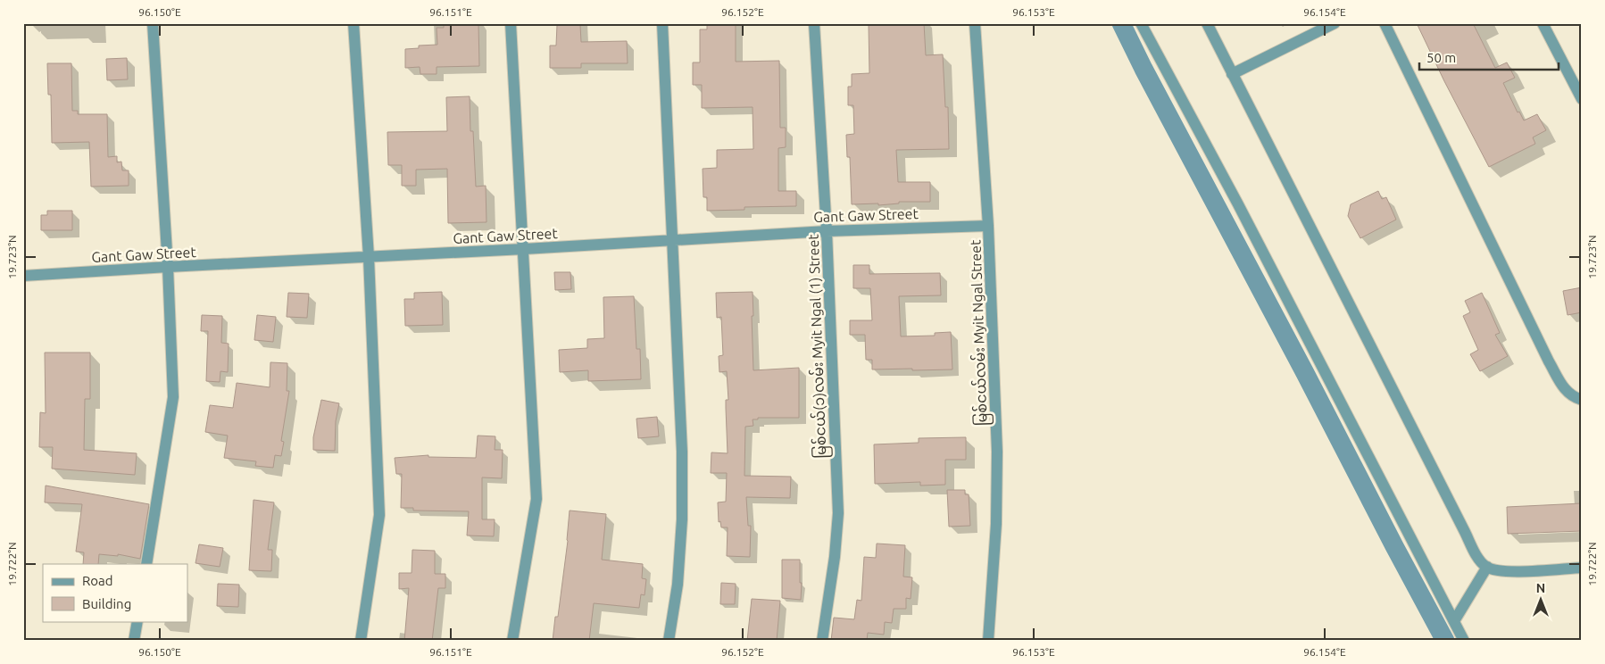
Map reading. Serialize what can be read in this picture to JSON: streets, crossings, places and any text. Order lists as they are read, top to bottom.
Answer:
{
  "streets": {
    "street": ["Gant Gaw Street", "မြစ်ငယ်လမ်း Myit Ngal Street", "မြစ်ငယ်(၁)လမ်း Myit Ngal (1) Street"]
  },
  "crossings": [
    ["Gant Gaw Street", "မြစ်ငယ်လမ်း Myit Ngal Street"],
    ["Gant Gaw Street", "မြစ်ငယ်(၁)လမ်း Myit Ngal (1) Street"]
  ],
  "legend": ["Road", "Building"],
  "scale_bar": "50 m",
  "north": "top",
  "coordinates": [
    "96.150°E",
    "96.151°E",
    "96.152°E",
    "96.153°E",
    "96.154°E",
    "19.723°N",
    "19.722°N"
  ]
}
